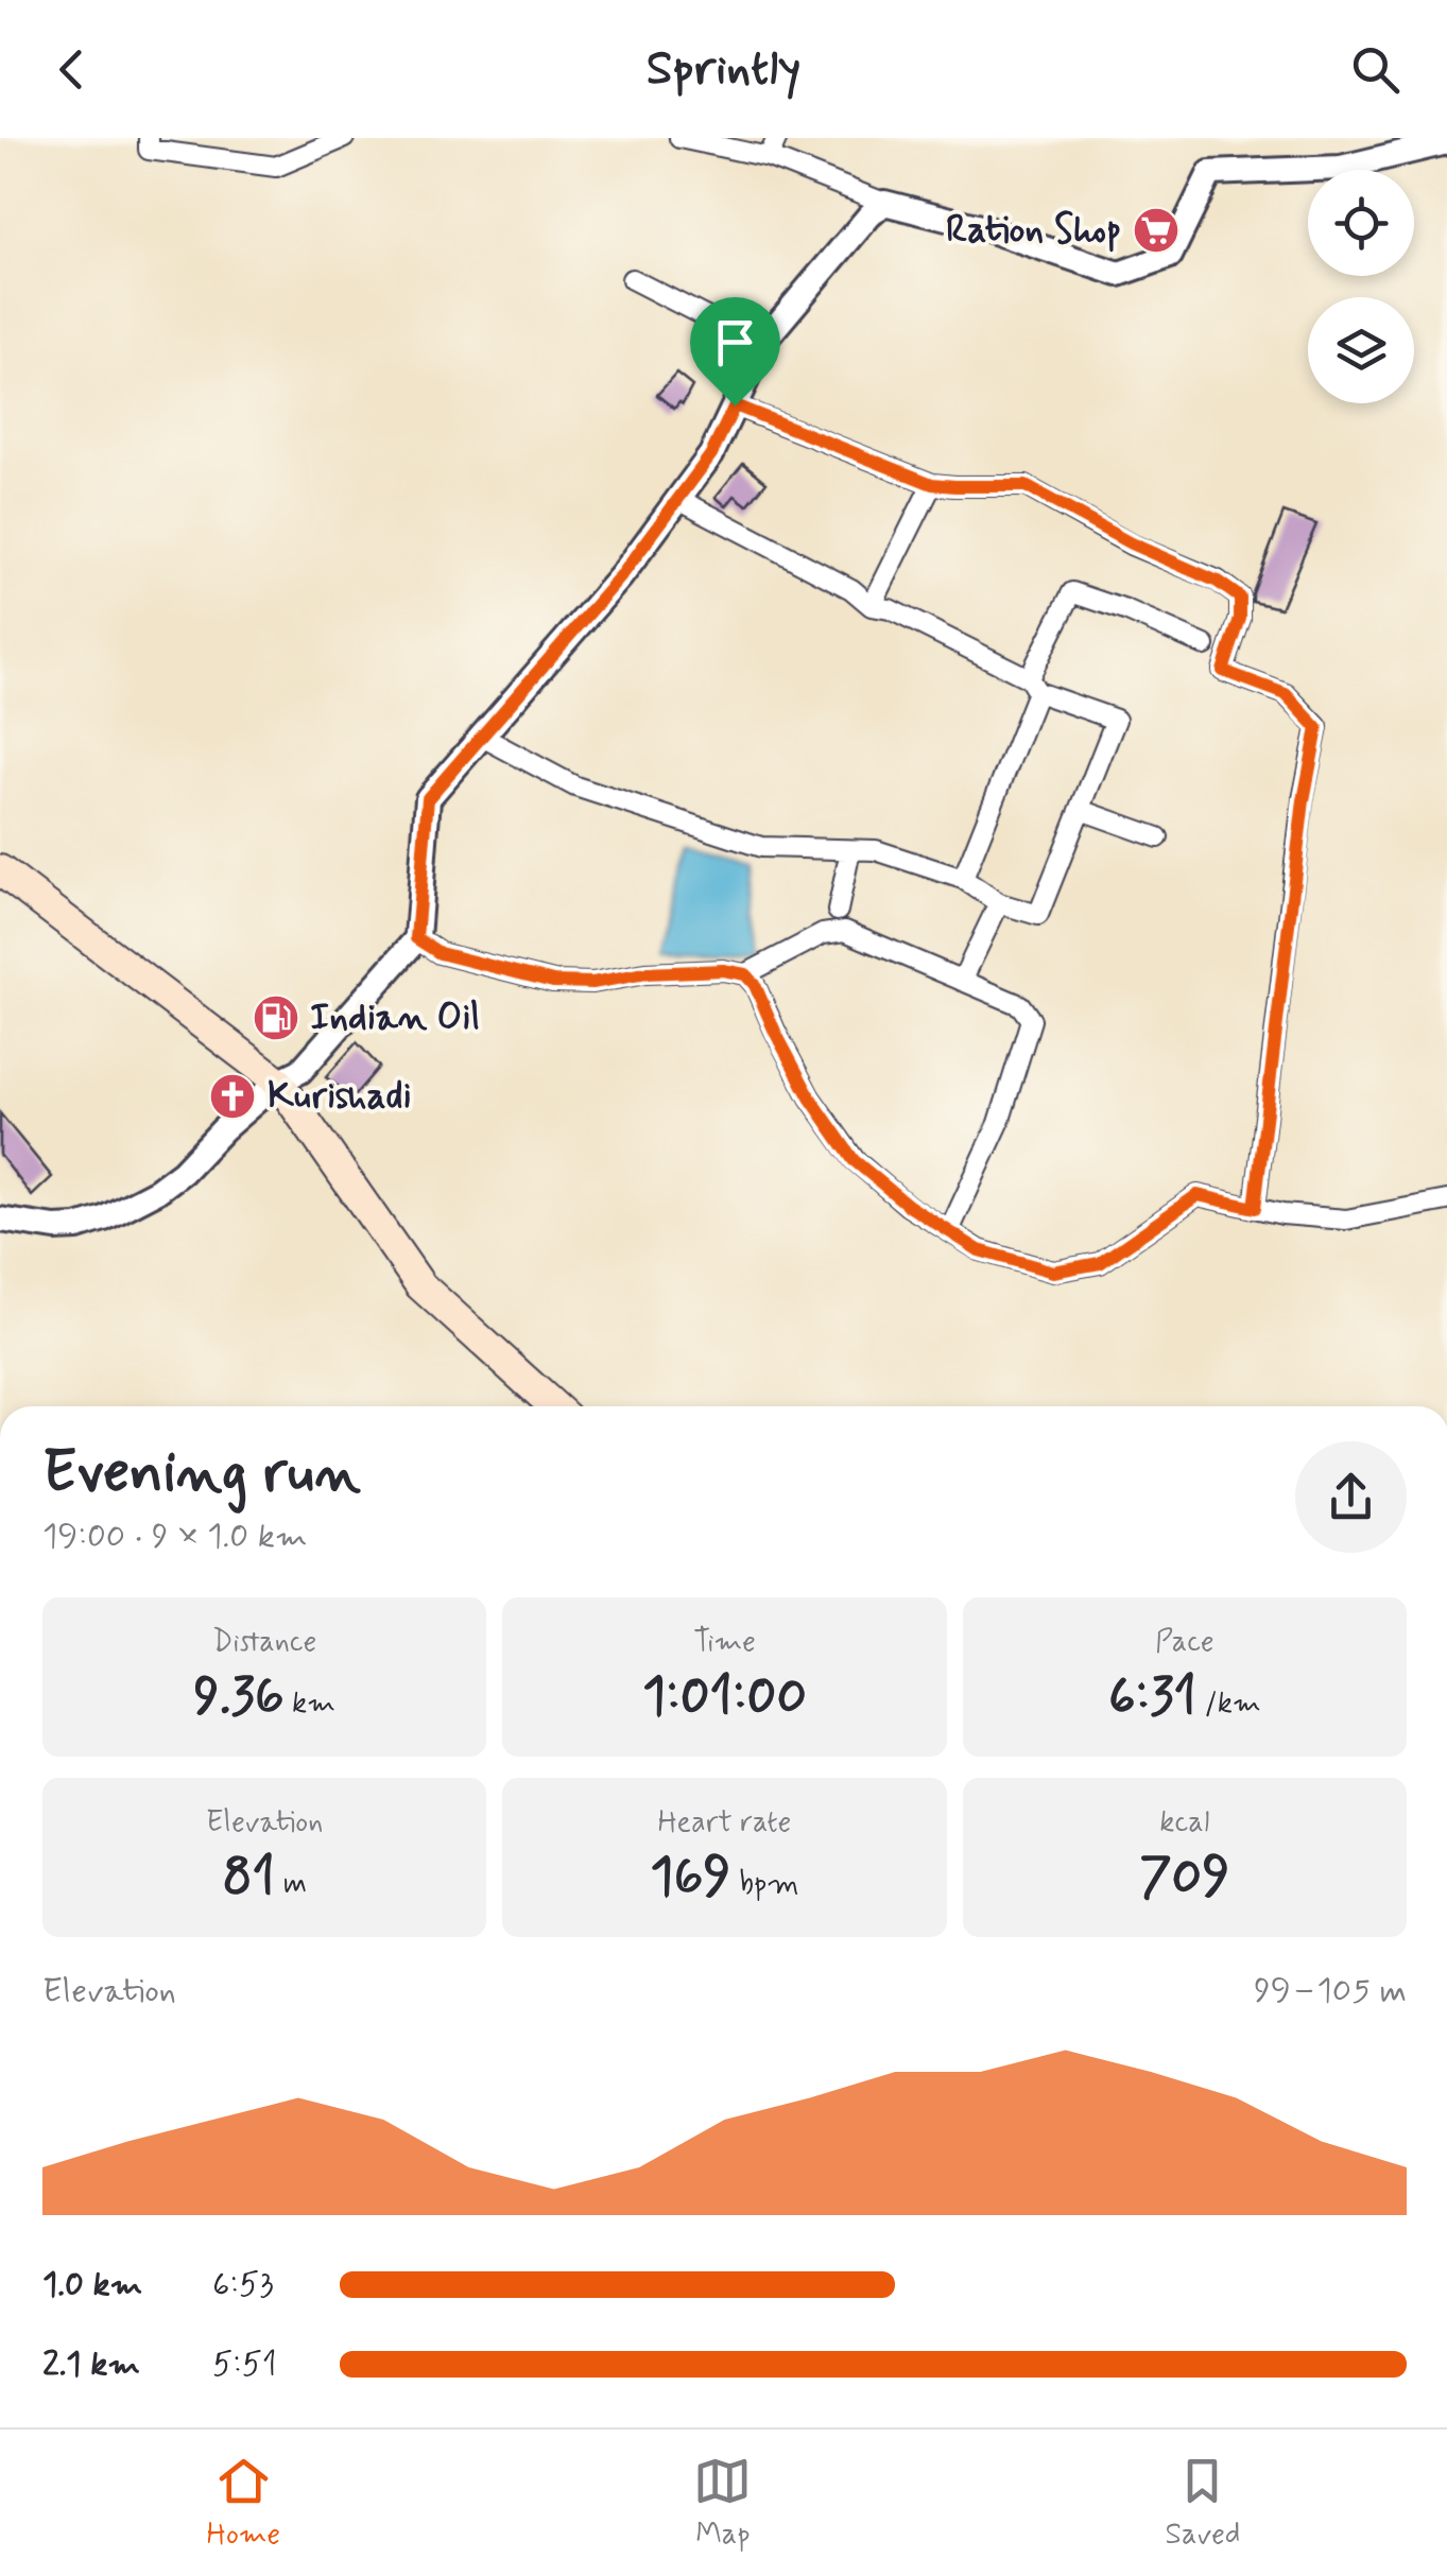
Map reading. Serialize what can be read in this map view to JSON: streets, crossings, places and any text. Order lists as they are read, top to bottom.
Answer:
{
  "places": {
    "supermarket": ["Ration Shop"],
    "fuel station": ["Indian Oil"],
    "church": ["Kurishadi"]
  },
  "page": {
    "header": "Sprintly",
    "heading": ["Evening run", "19:00 · 9 × 1.0 km"],
    "stats": [
      ["Distance", "9.36 km"],
      ["Time", "1:01:00"],
      ["Pace", "6:31 /km"],
      ["Elevation", "81 m"],
      ["Heart rate", "169 bpm"],
      ["kcal", "709"]
    ],
    "chart": ["Elevation", "99–105 m"],
    "list": [
      {
        "name": "1.0 km",
        "note": "6:53"
      },
      {
        "name": "2.1 km",
        "note": "5:51"
      }
    ],
    "tabs": ["Home", "Map", "Saved"]
  }
}
